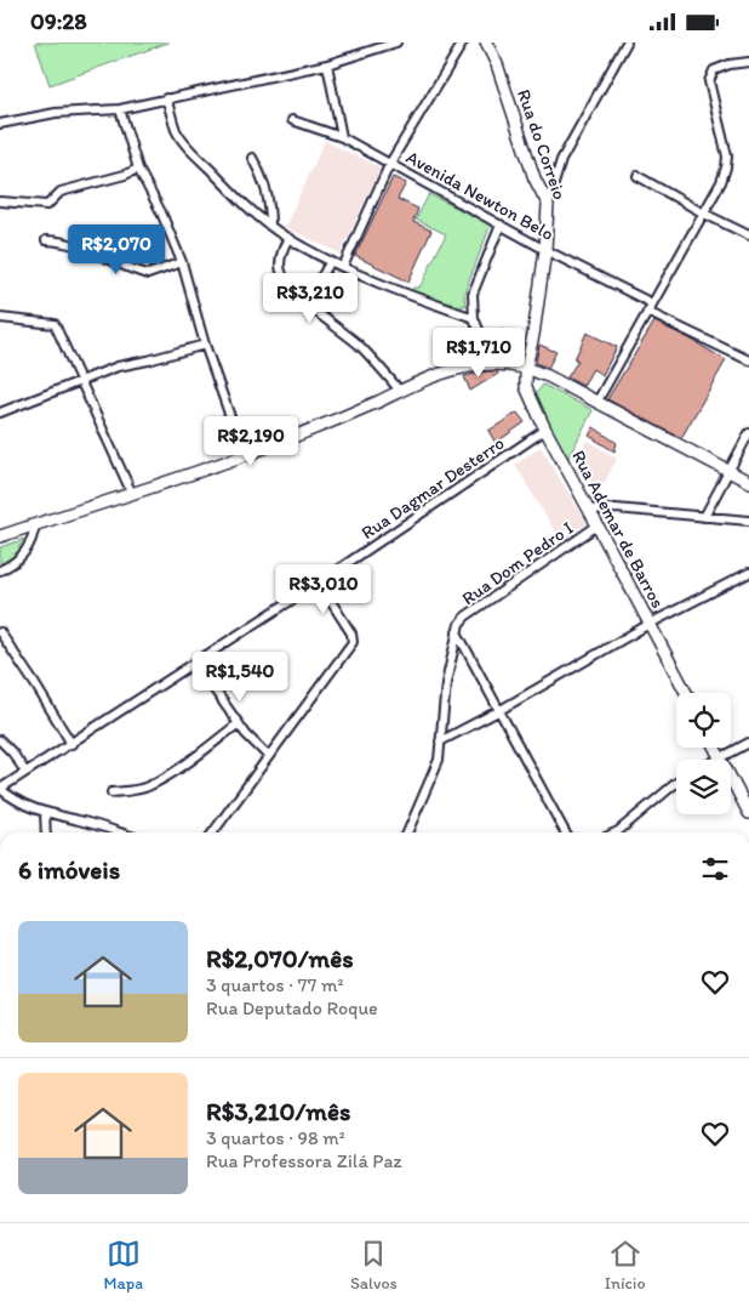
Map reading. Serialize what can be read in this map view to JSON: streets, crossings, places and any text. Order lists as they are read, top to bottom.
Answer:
{
  "streets": {
    "main road": ["Rua do Correio", "Rua Ademar de Barros"],
    "street": ["Avenida Newton Belo", "Rua Dagmar Desterro", "Rua Dom Pedro I"]
  },
  "crossings": [
    ["Rua do Correio", "Avenida Newton Belo"],
    ["Rua do Correio", "Rua Ademar de Barros"],
    ["Rua Dagmar Desterro", "Rua Ademar de Barros"],
    ["Rua Ademar de Barros", "Rua Dom Pedro I"]
  ],
  "page": {
    "status": "09:28",
    "price": [
      "R$2,070",
      "R$3,210",
      "R$1,710",
      "R$2,190",
      "R$3,010",
      "R$1,540"
    ],
    "heading": "6 imóveis",
    "list": [
      {
        "name": "R$2,070/mês",
        "note": "3 quartos · 77 m² · Rua Deputado Roque"
      },
      {
        "name": "R$3,210/mês",
        "note": "3 quartos · 98 m² · Rua Professora Zilá Paz"
      }
    ],
    "tabs": ["Mapa", "Salvos", "Início"]
  }
}
